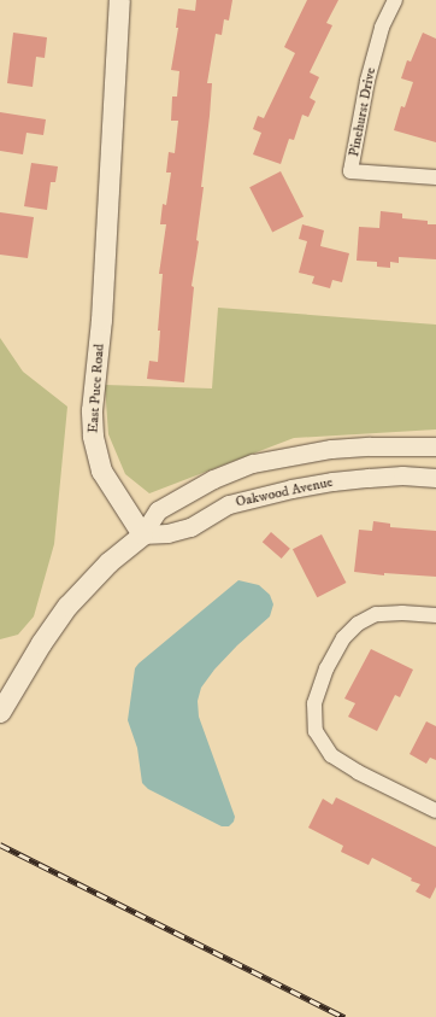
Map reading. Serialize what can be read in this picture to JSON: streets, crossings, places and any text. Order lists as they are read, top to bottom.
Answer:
{
  "streets": {
    "main road": ["East Puce Road"],
    "street": ["Pinehurst Drive", "Oakwood Avenue"]
  },
  "crossings": [
    ["East Puce Road", "Oakwood Avenue"]
  ]
}
